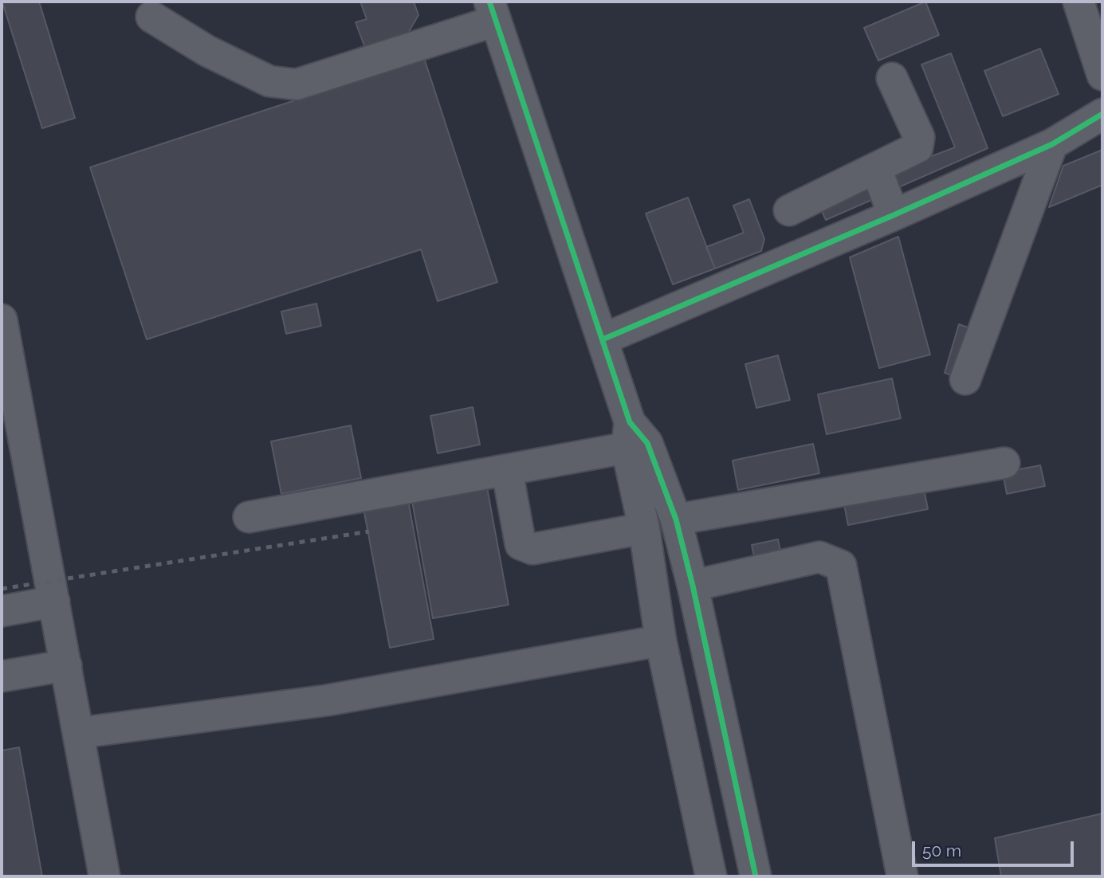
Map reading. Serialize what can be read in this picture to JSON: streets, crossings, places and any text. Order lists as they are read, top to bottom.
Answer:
{
  "scale_bar": "50 m"
}
